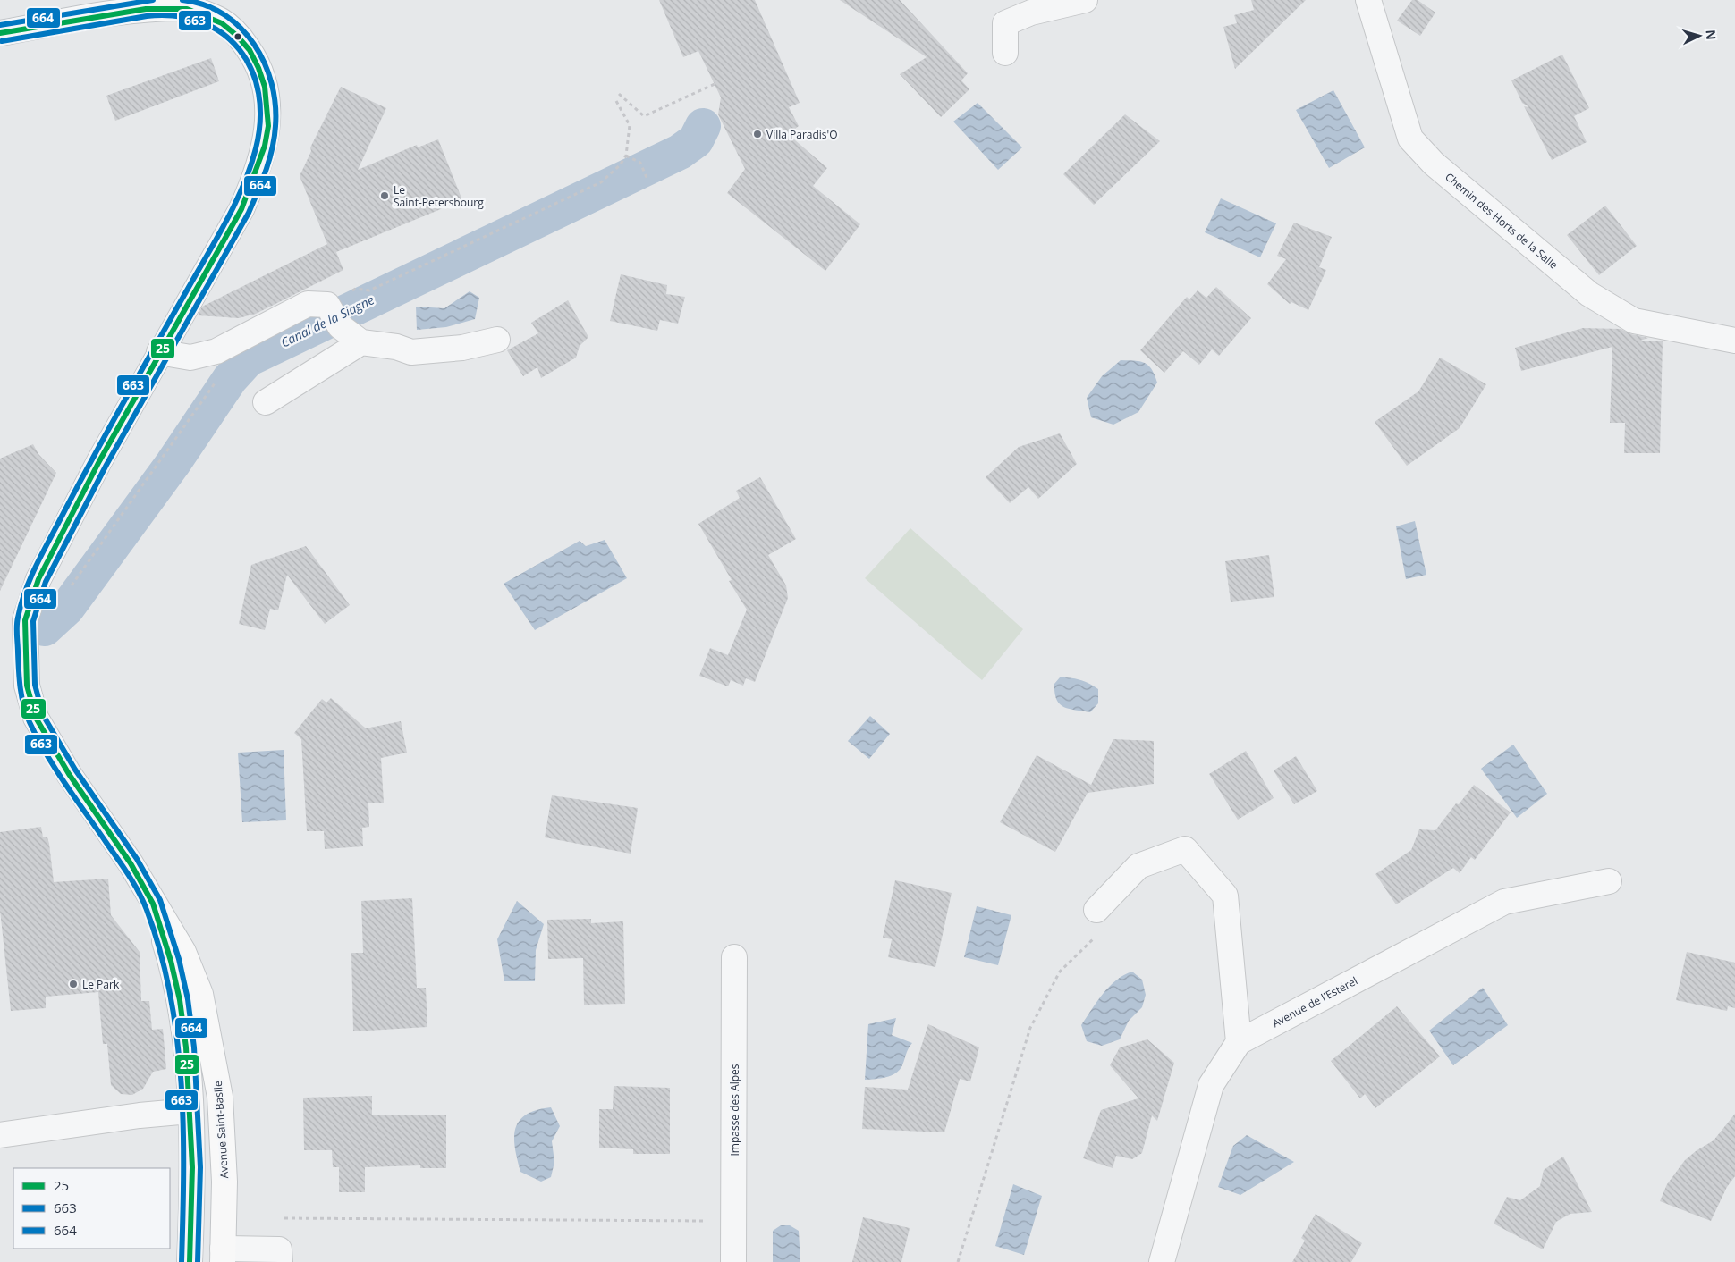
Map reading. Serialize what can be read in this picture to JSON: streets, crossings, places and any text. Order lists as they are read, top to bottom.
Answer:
{
  "streets": {
    "main road": ["Avenue Saint-Basile"],
    "street": ["Chemin des Horts de la Salle", "Avenue de l'Estérel", "Impasse des Alpes"]
  },
  "water": ["Canal de la Siagne"],
  "places": ["Villa Paradis'O", "Le Saint-Petersbourg", "Le Park"],
  "lines": ["transit line 664", "transit line 25", "transit line 663"],
  "legend": ["25", "663", "664"],
  "north": "right"
}
